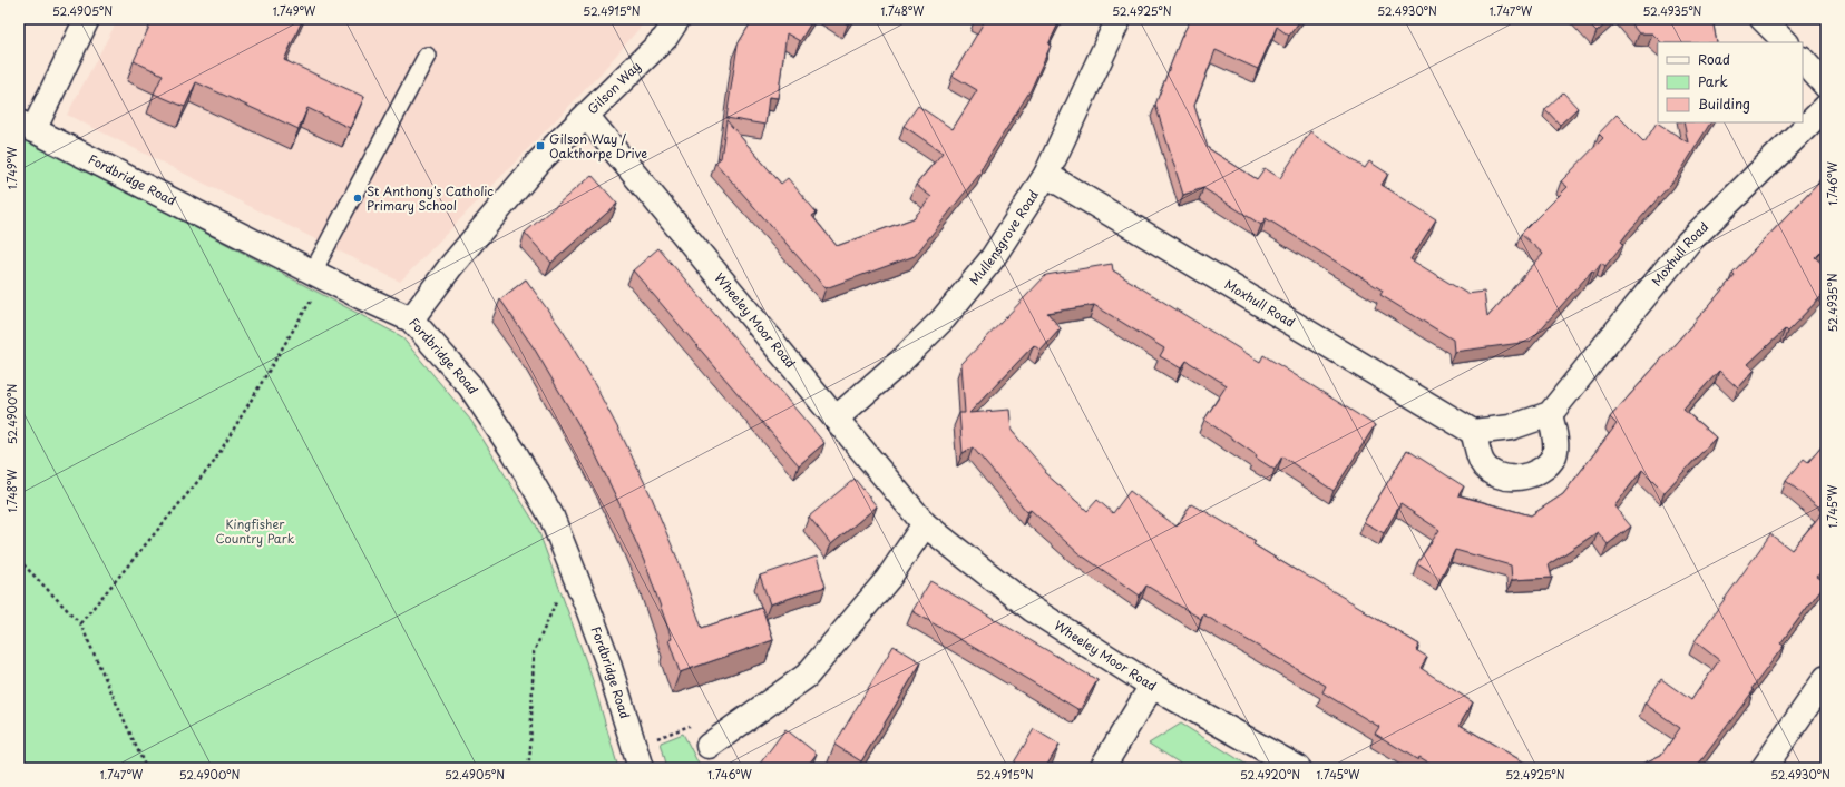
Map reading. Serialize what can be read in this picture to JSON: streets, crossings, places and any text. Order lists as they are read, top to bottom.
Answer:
{
  "streets": {
    "street": [
      "Gilson Way",
      "Fordbridge Road",
      "Mullensgrove Road",
      "Moxhull Road",
      "Wheeley Moor Road"
    ]
  },
  "crossings": [
    ["Gilson Way", "Fordbridge Road"],
    ["Gilson Way", "Wheeley Moor Road"],
    ["Mullensgrove Road", "Moxhull Road"],
    ["Mullensgrove Road", "Wheeley Moor Road"]
  ],
  "parks": ["Kingfisher Country Park"],
  "places": {
    "transit": ["Gilson Way / Oakthorpe Drive"],
    "other": ["St Anthony's Catholic Primary School"]
  },
  "legend": ["Road", "Park", "Building"],
  "coordinates": [
    "52.4905°N",
    "1.749°W",
    "52.4915°N",
    "1.748°W",
    "52.4925°N",
    "52.4930°N",
    "1.747°W",
    "52.4935°N",
    "1.746°W",
    "52.4900°N",
    "1.745°W",
    "52.4920°N"
  ]
}
